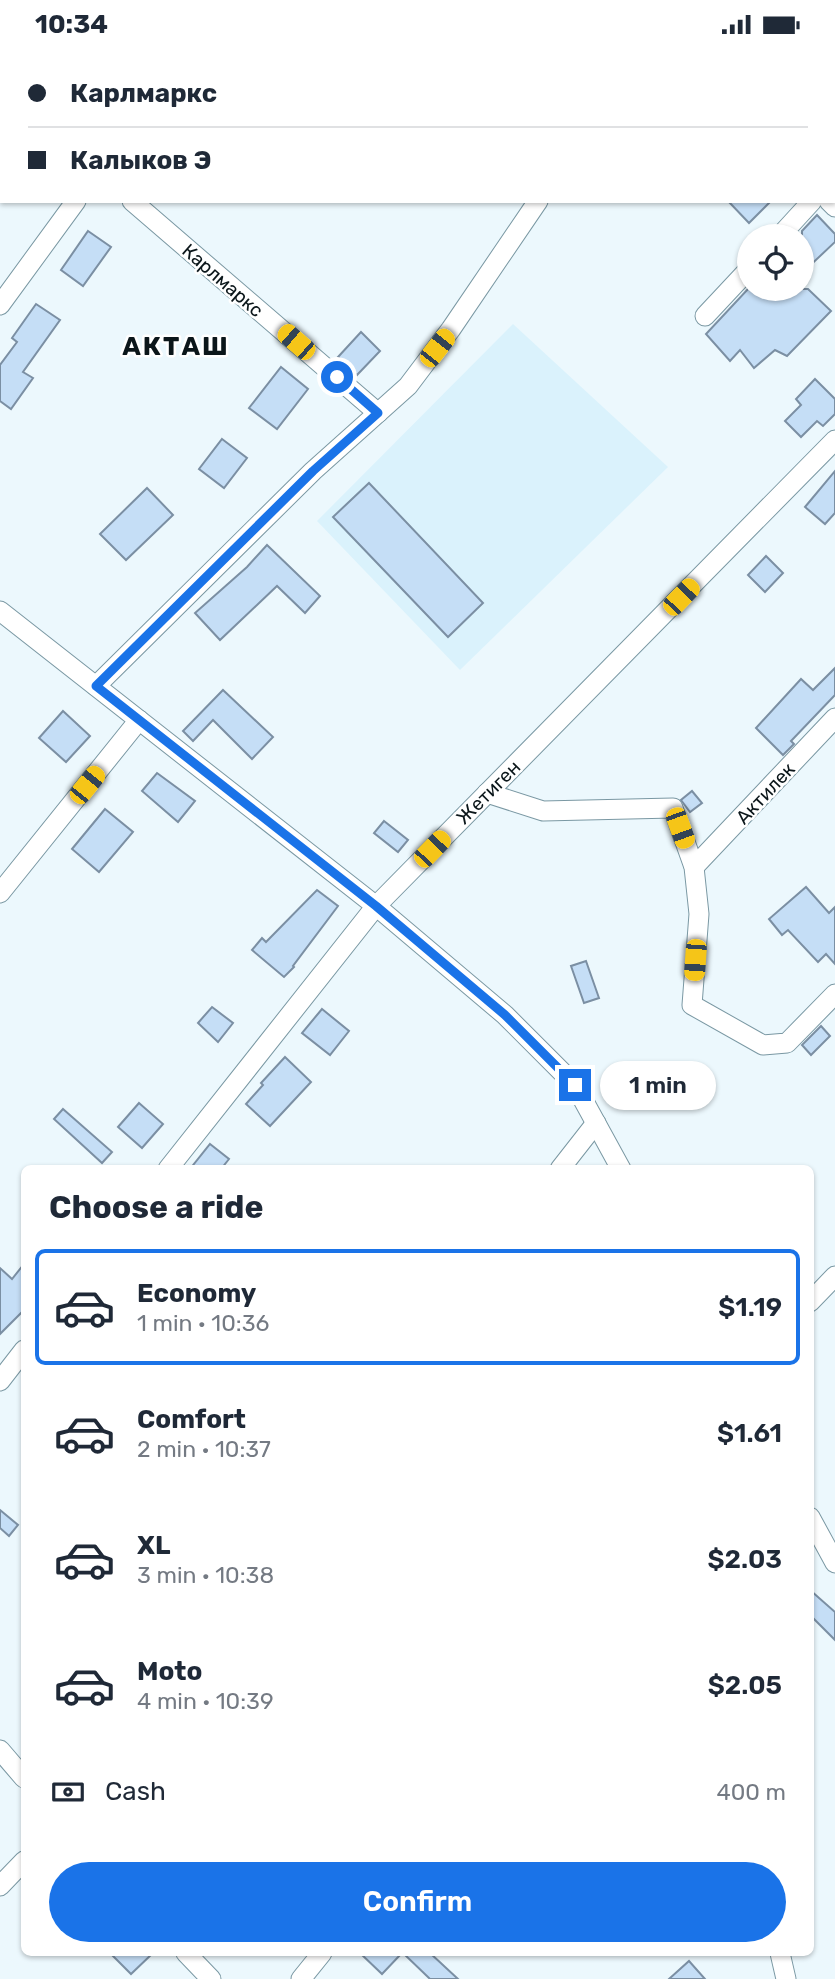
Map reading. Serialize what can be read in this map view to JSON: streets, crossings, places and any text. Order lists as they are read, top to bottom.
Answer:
{
  "streets": {
    "street": ["Карлмаркс", "Жетиген", "Актилек"]
  },
  "districts": ["АКТАШ"],
  "page": {
    "status": "10:34",
    "banner": ["Карлмаркс", "Калыков Э"],
    "bubble": "1 min",
    "heading": "Choose a ride",
    "list": [
      {
        "name": "Economy",
        "note": "1 min · 10:36",
        "value": "$1.19"
      },
      {
        "name": "Comfort",
        "note": "2 min · 10:37",
        "value": "$1.61"
      },
      {
        "name": "XL",
        "note": "3 min · 10:38",
        "value": "$2.03"
      },
      {
        "name": "Moto",
        "note": "4 min · 10:39",
        "value": "$2.05"
      }
    ],
    "pay": ["Cash", "400 m"],
    "buttons": "Confirm"
  }
}
